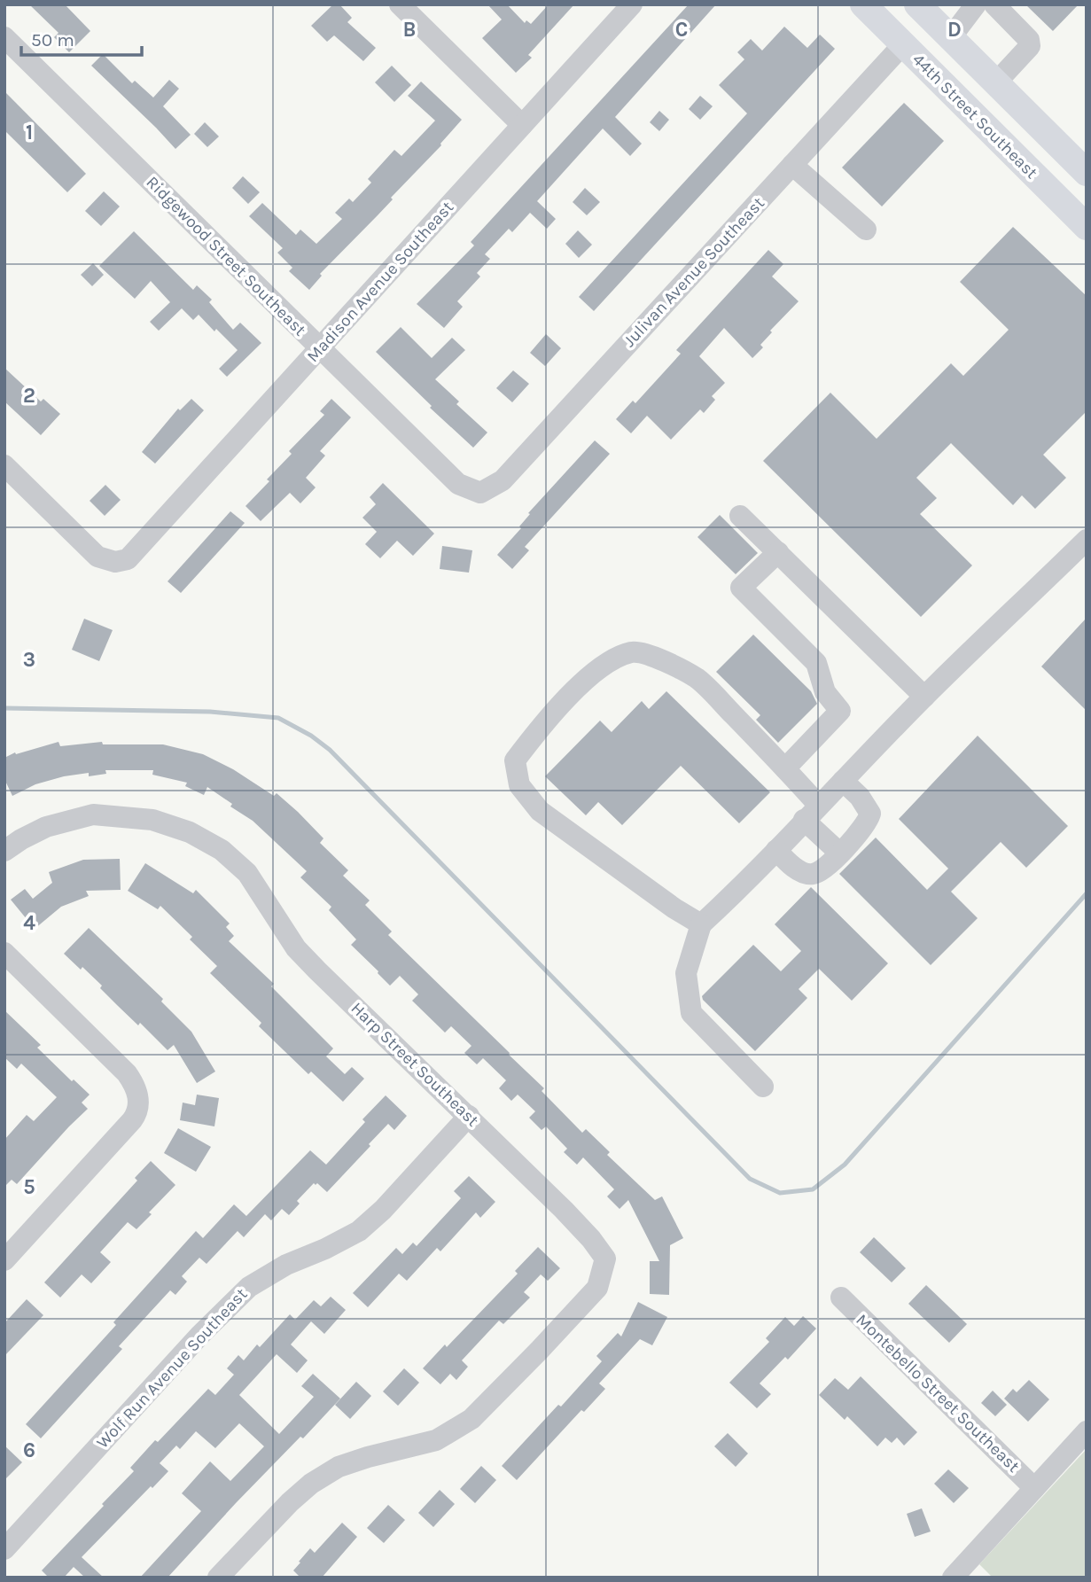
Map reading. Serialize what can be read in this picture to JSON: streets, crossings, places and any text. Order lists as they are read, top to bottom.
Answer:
{
  "streets": {
    "main road": ["44th Street Southeast"],
    "street": [
      "Ridgewood Street Southeast",
      "Julivan Avenue Southeast",
      "Madison Avenue Southeast",
      "Harp Street Southeast",
      "Wolf Run Avenue Southeast",
      "Montebello Street Southeast"
    ]
  },
  "crossings": [
    ["44th Street Southeast", "Julivan Avenue Southeast"],
    ["Ridgewood Street Southeast", "Julivan Avenue Southeast"],
    ["Ridgewood Street Southeast", "Madison Avenue Southeast"],
    ["Harp Street Southeast", "Wolf Run Avenue Southeast"]
  ],
  "scale_bar": "50 m",
  "grid": {
    "columns": ["B", "C", "D"],
    "rows": [
      "1",
      "2",
      "3",
      "4",
      "5",
      "6"
    ]
  }
}
